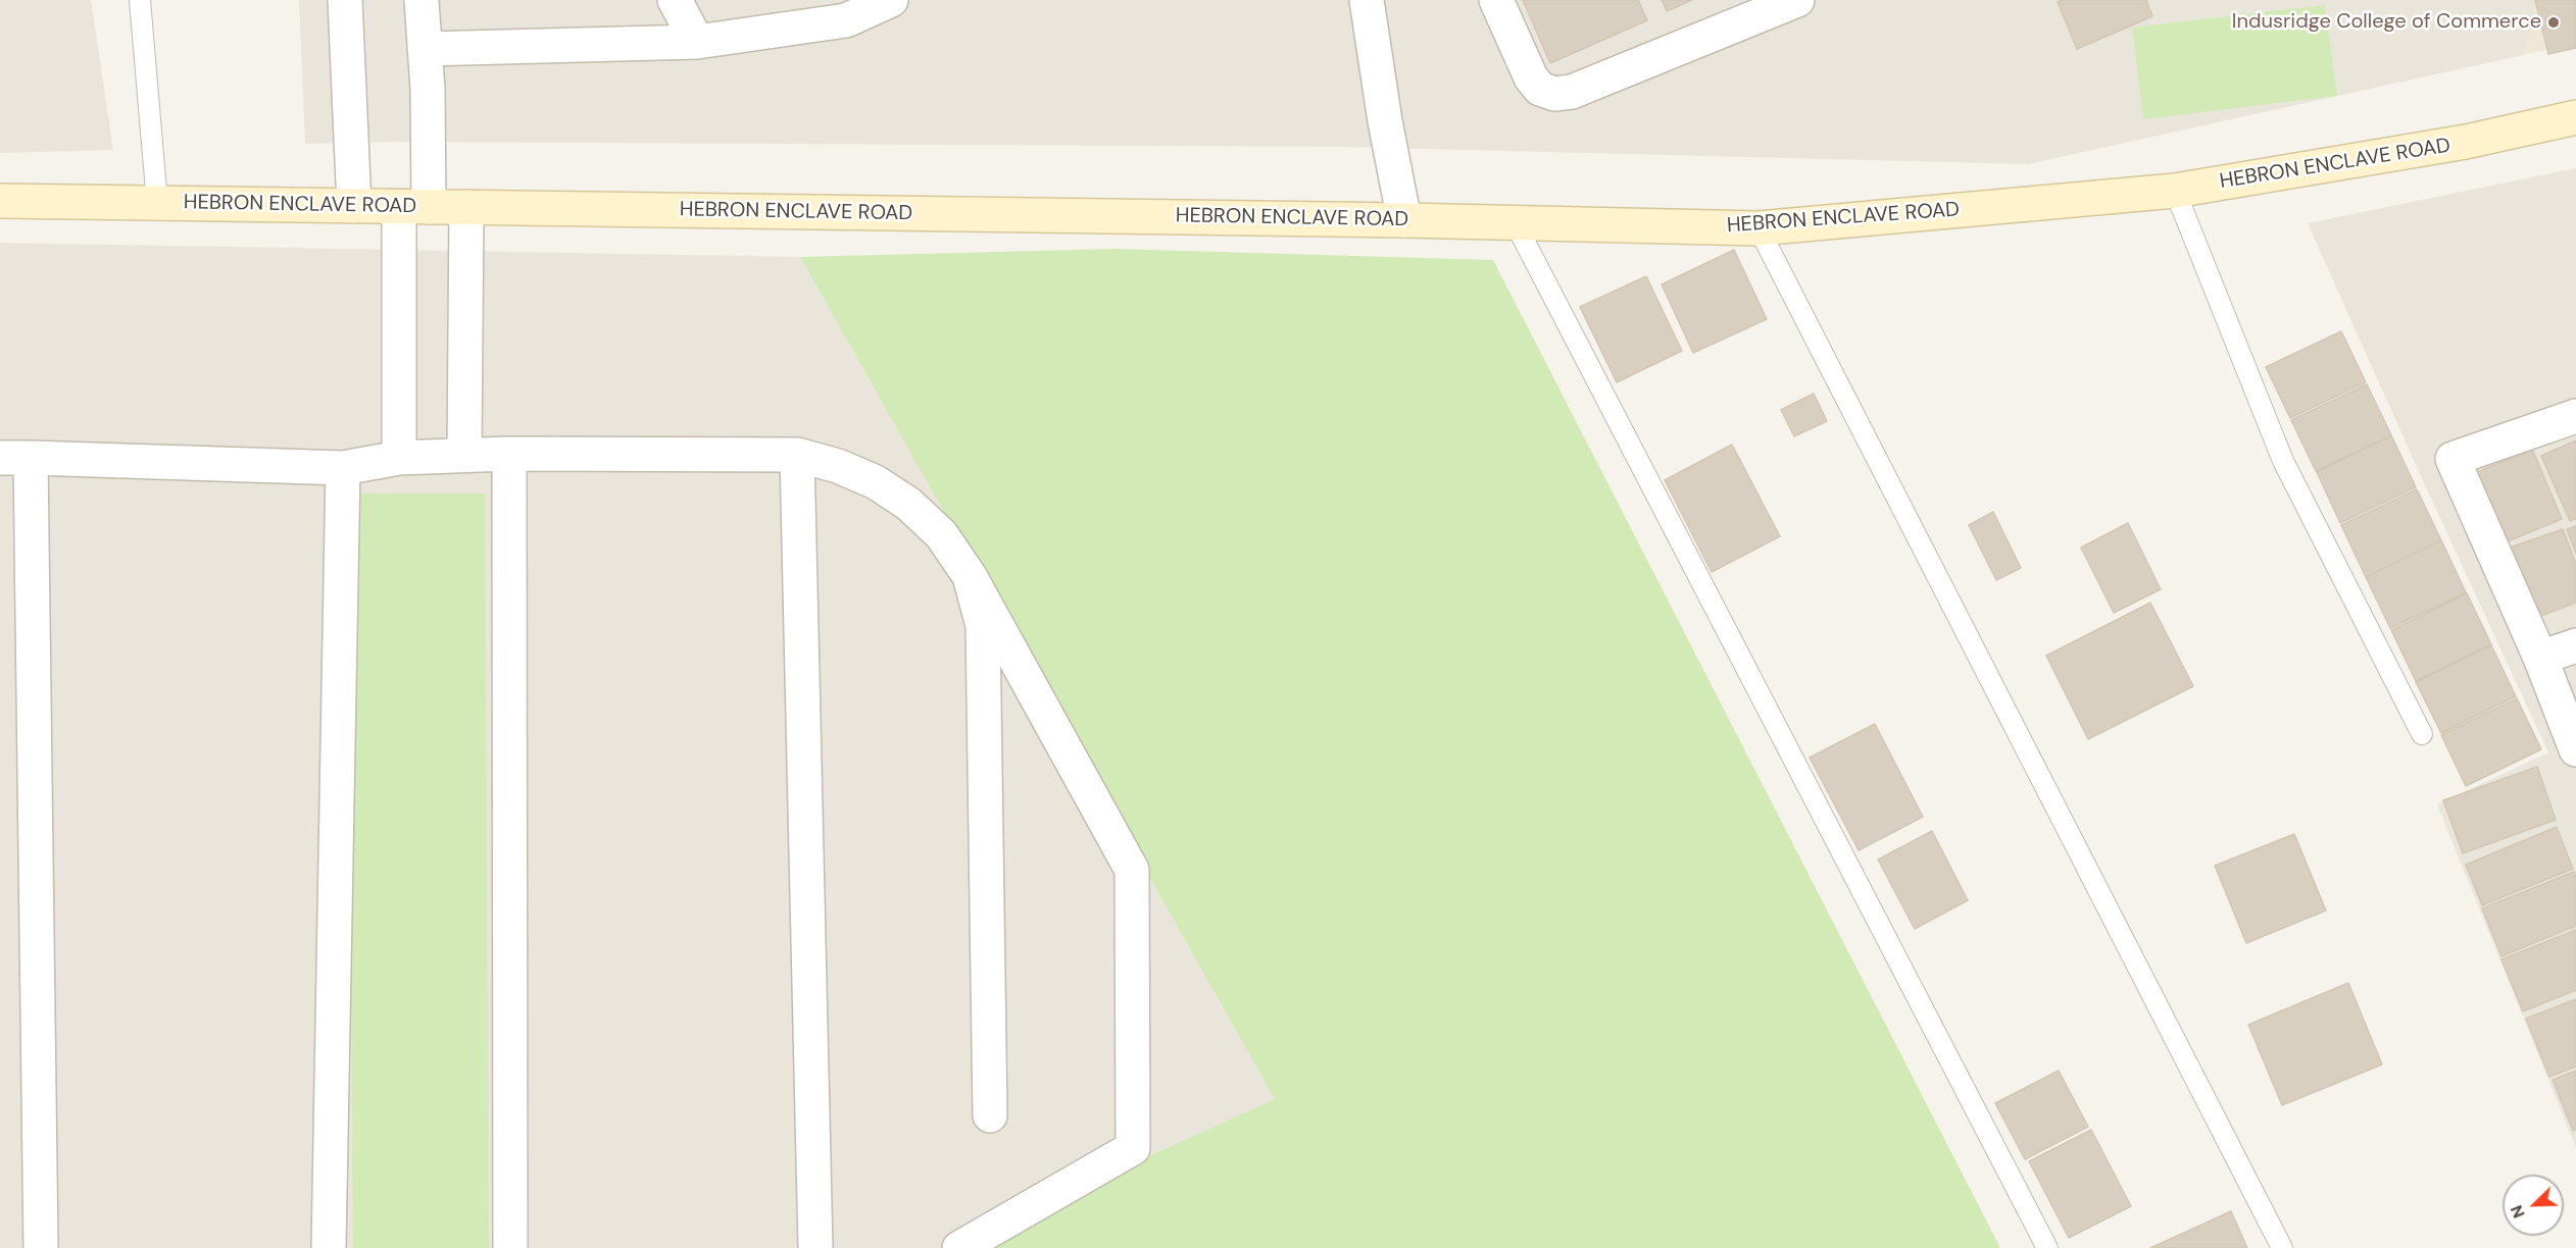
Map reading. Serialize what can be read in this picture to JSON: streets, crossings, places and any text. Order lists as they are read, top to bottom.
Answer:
{
  "streets": {
    "street": ["HEBRON ENCLAVE ROAD"]
  },
  "places": ["Indusridge College of Commerce"],
  "north": "bottom left"
}
